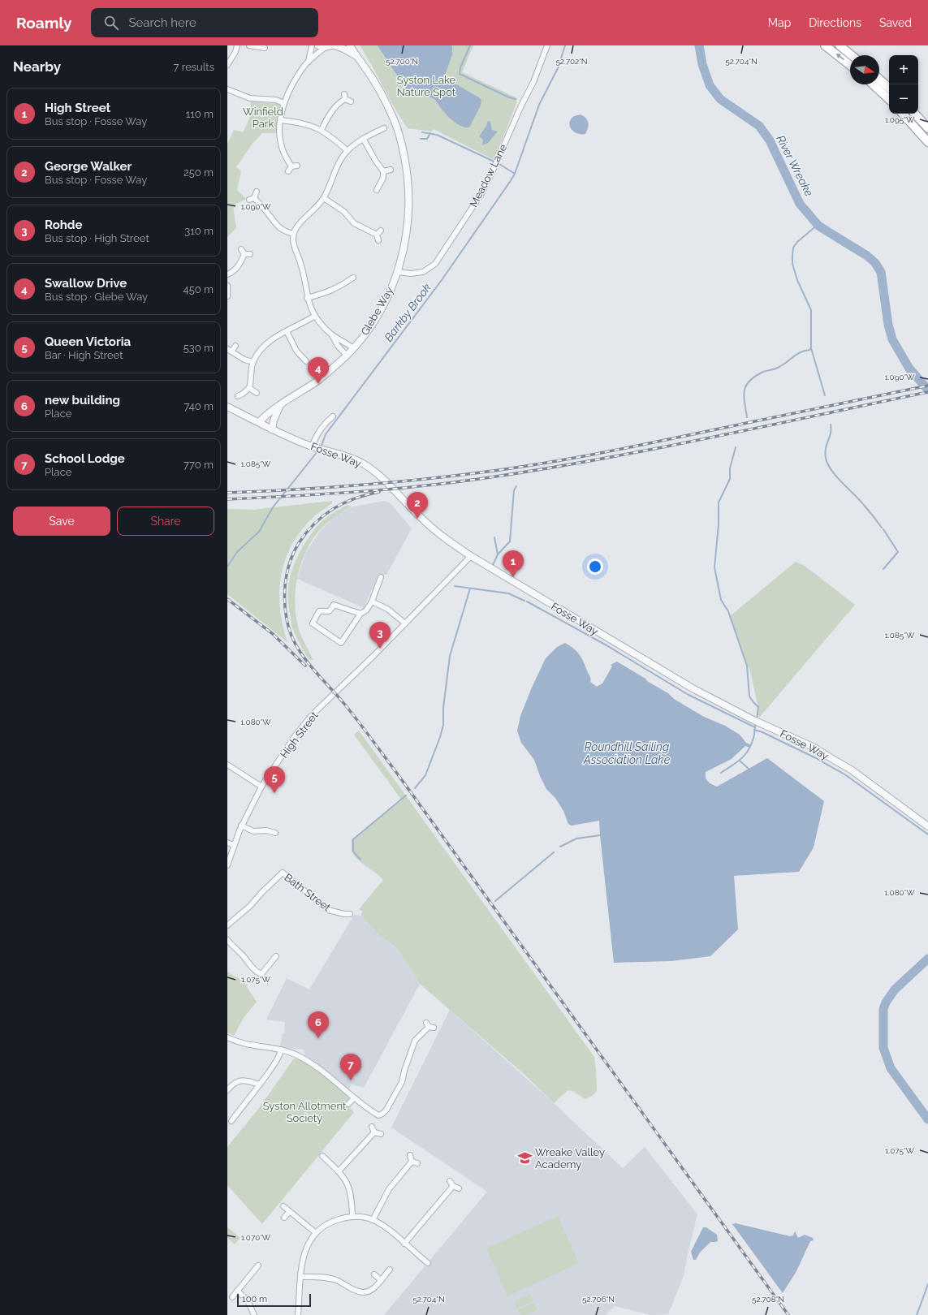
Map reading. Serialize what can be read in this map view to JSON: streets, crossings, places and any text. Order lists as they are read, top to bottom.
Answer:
{
  "streets": {
    "street": [
      "Meadow Lane",
      "Glebe Way",
      "Fosse Way",
      "High Street",
      "Bath Street"
    ]
  },
  "crossings": [
    ["Meadow Lane", "Glebe Way"],
    ["Glebe Way", "Fosse Way"],
    ["Fosse Way", "High Street"]
  ],
  "water": ["River Wreake", "Barkby Brook", "Roundhill Sailing Association Lake"],
  "parks": ["Syston Lake Nature Spot", "Winfield Park", "Syston Allotment Society"],
  "places": {
    "school or university": ["Wreake Valley Academy"]
  },
  "scale_bar": "100 m",
  "north": "right",
  "page": {
    "header": "Roamly",
    "search": "Search here",
    "nav": ["Map", "Directions", "Saved"],
    "heading": ["Nearby", "7 results"],
    "map_buttons": ["+", "−"],
    "list": [
      {
        "mark": "1",
        "name": "High Street",
        "note": "Bus stop · Fosse Way",
        "value": "110 m"
      },
      {
        "mark": "2",
        "name": "George Walker",
        "note": "Bus stop · Fosse Way",
        "value": "250 m"
      },
      {
        "mark": "3",
        "name": "Rohde",
        "note": "Bus stop · High Street",
        "value": "310 m"
      },
      {
        "mark": "4",
        "name": "Swallow Drive",
        "note": "Bus stop · Glebe Way",
        "value": "450 m"
      },
      {
        "mark": "5",
        "name": "Queen Victoria",
        "note": "Bar · High Street",
        "value": "530 m"
      },
      {
        "mark": "6",
        "name": "new building",
        "note": "Place",
        "value": "740 m"
      },
      {
        "mark": "7",
        "name": "School Lodge",
        "note": "Place",
        "value": "770 m"
      }
    ],
    "pins": [
      "4",
      "2",
      "1",
      "3",
      "5",
      "6",
      "7"
    ],
    "buttons": ["Save", "Share"],
    "scale": "100 m"
  },
  "coordinates": [
    "52.700°N",
    "52.702°N",
    "52.704°N",
    "1.095°W",
    "1.090°W",
    "1.085°W",
    "1.080°W",
    "1.075°W",
    "1.070°W",
    "52.706°N",
    "52.708°N"
  ]
}
